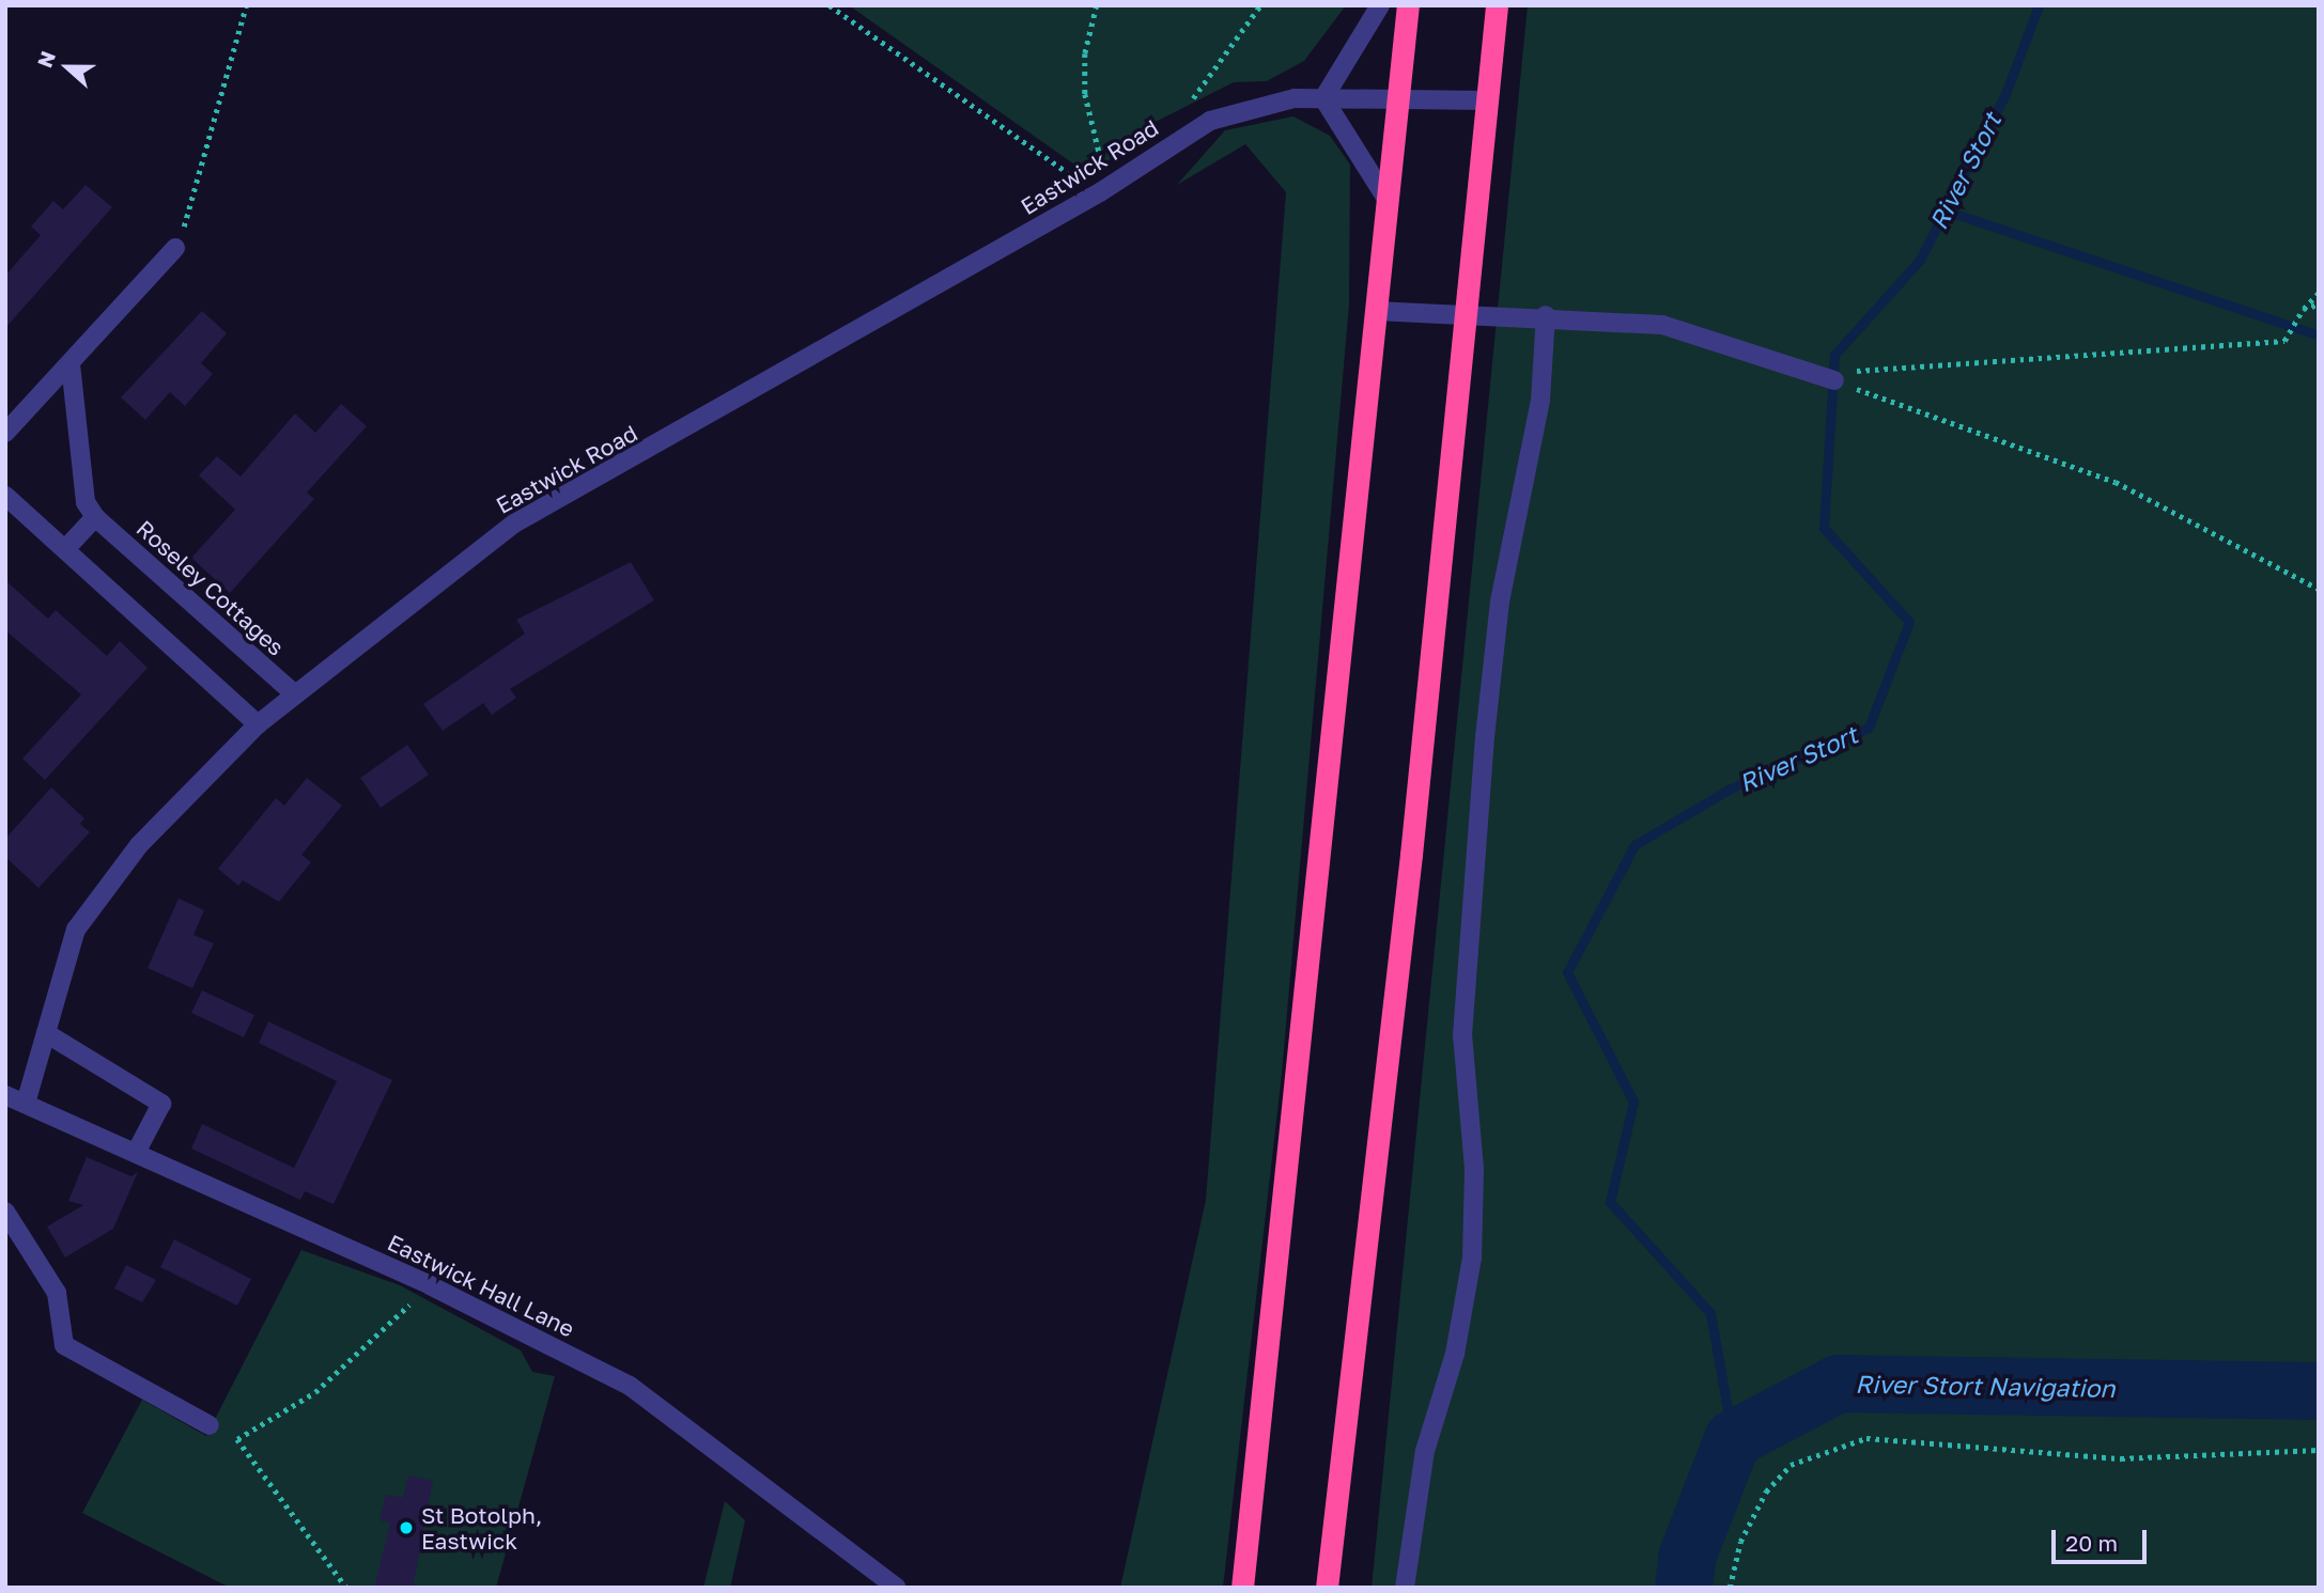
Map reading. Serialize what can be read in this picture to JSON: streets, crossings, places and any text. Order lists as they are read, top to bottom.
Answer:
{
  "streets": {
    "street": ["Eastwick Road", "Roseley Cottages", "Eastwick Hall Lane"]
  },
  "crossings": [
    ["Eastwick Road", "Roseley Cottages"],
    ["Eastwick Road", "Eastwick Hall Lane"]
  ],
  "water": ["River Stort", "River Stort Navigation"],
  "places": ["St Botolph, Eastwick"],
  "scale_bar": "20 m",
  "north": "left"
}
